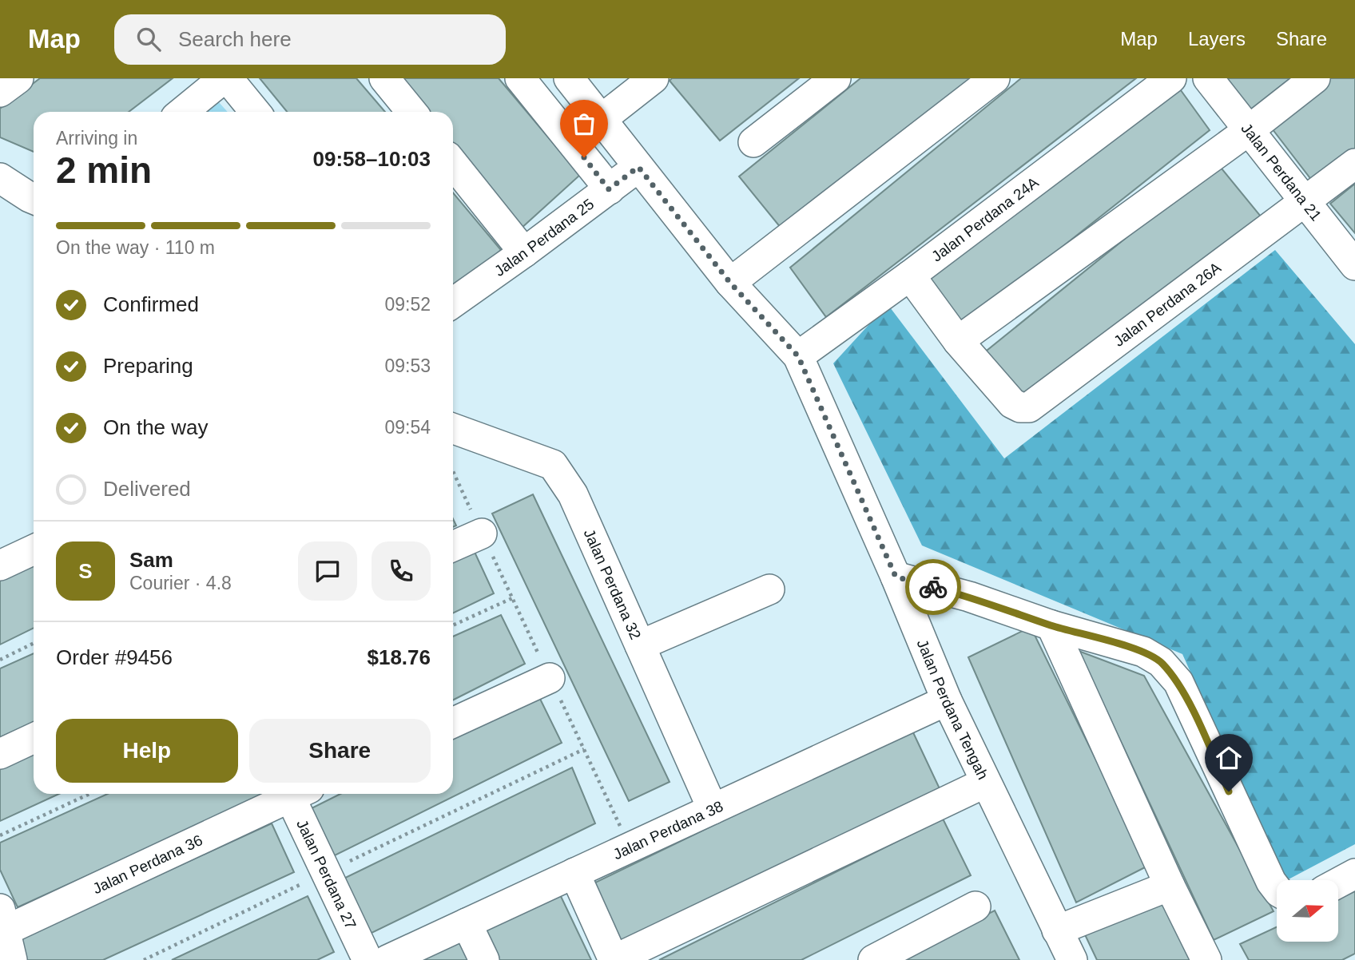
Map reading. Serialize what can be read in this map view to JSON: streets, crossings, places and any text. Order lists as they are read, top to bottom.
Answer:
{
  "streets": {
    "street": [
      "Jalan Perdana 21",
      "Jalan Perdana 24A",
      "Jalan Perdana 25",
      "Jalan Perdana 26A",
      "Jalan Perdana 32",
      "Jalan Perdana Tengah",
      "Jalan Perdana 38",
      "Jalan Perdana 36",
      "Jalan Perdana 27"
    ]
  },
  "crossings": [
    ["Jalan Perdana 21", "Jalan Perdana 26A"],
    ["Jalan Perdana 24A", "Jalan Perdana Tengah"],
    ["Jalan Perdana 25", "Jalan Perdana Tengah"],
    ["Jalan Perdana 32", "Jalan Perdana 38"],
    ["Jalan Perdana Tengah", "Jalan Perdana 38"]
  ],
  "north": "right",
  "page": {
    "header": "Map",
    "search": "Search here",
    "nav": ["Map", "Layers", "Share"],
    "heading": ["2 min", "Arriving in", "09:58–10:03"],
    "panel": [
      "Sam",
      "Courier · 4.8",
      "Order #9456",
      "$18.76"
    ],
    "bar": "On the way · 110 m",
    "list": [
      ["Confirmed", "09:52"],
      ["Preparing", "09:53"],
      ["On the way", "09:54"],
      "Delivered"
    ],
    "round": "S",
    "buttons": ["Help", "Share"]
  }
}
